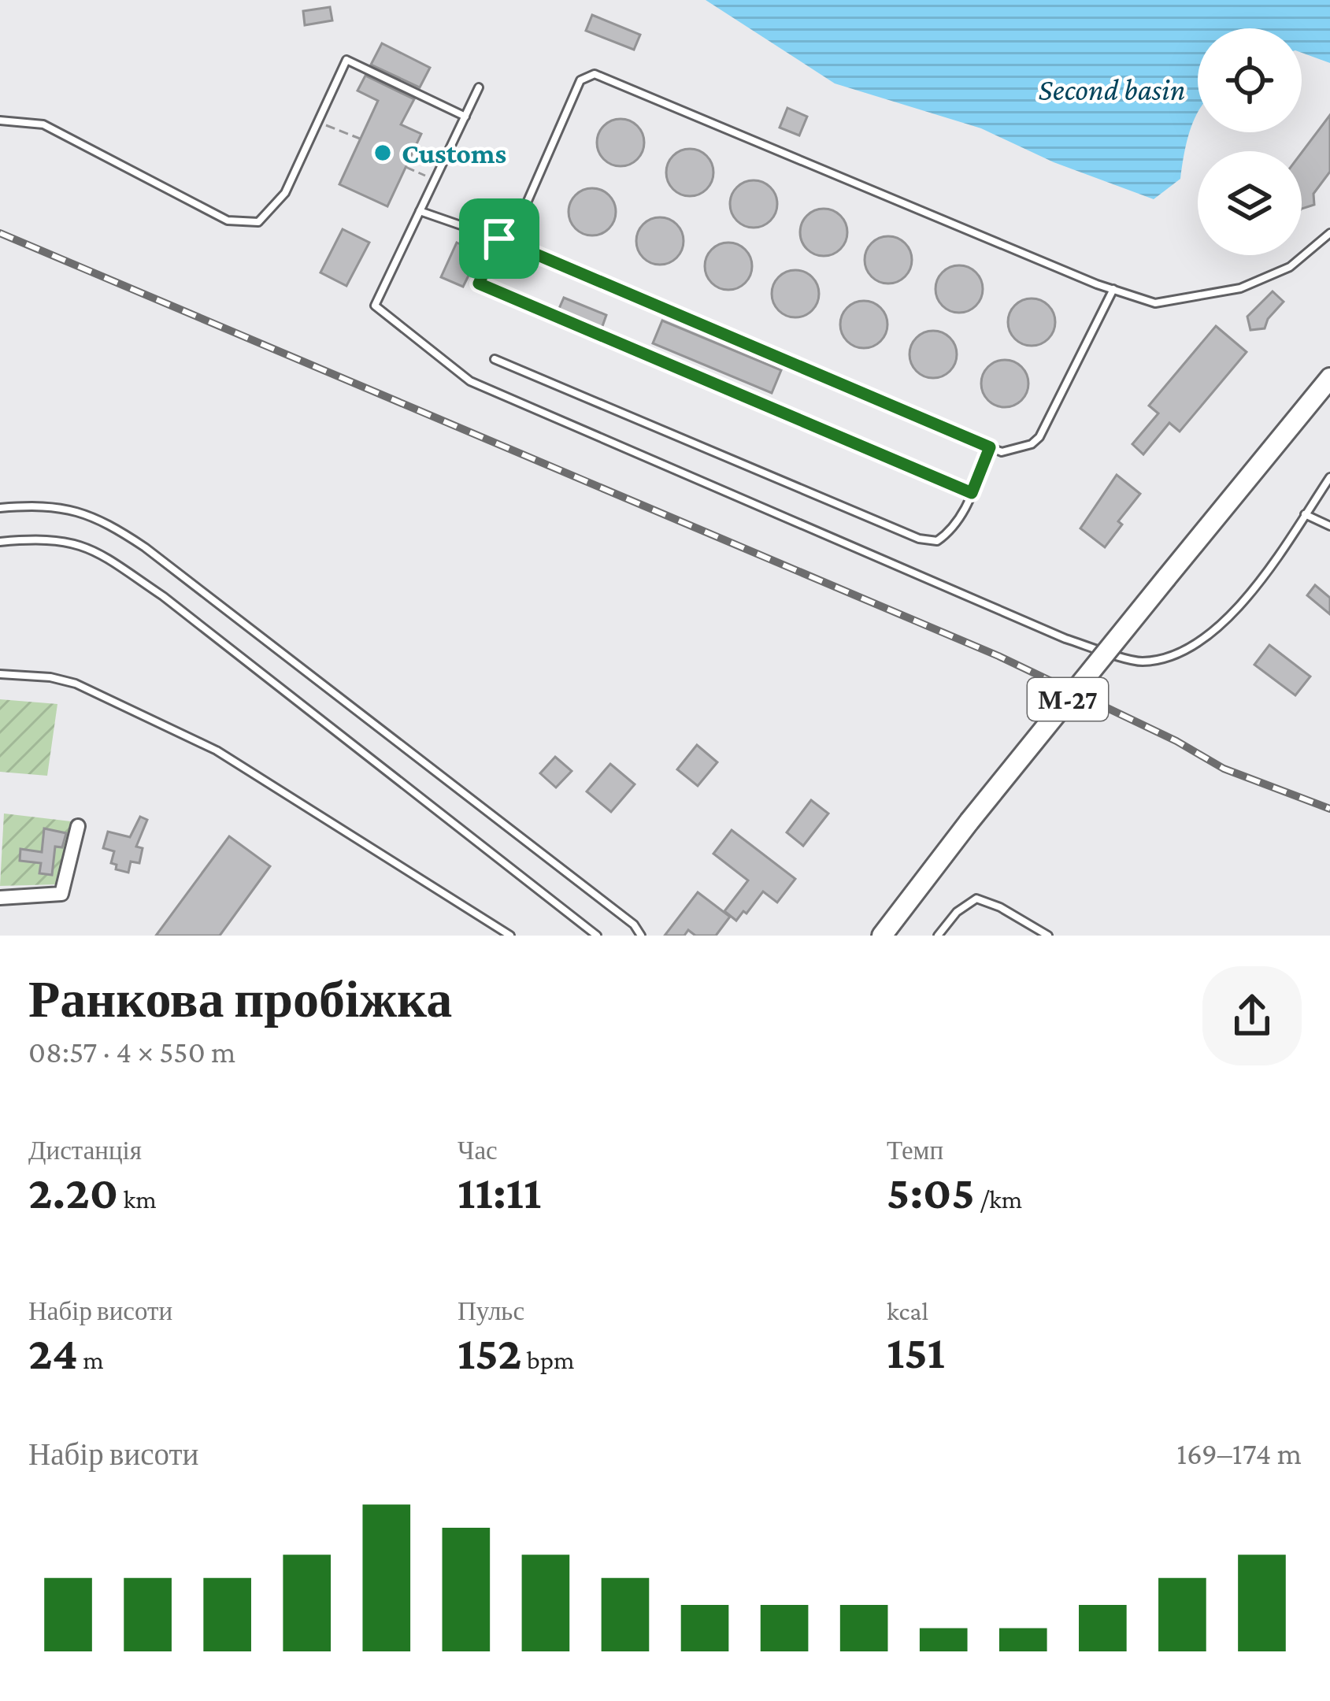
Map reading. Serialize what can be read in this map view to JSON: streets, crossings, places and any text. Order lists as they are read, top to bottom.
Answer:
{
  "streets": {
    "main road": ["М-27"]
  },
  "water": ["Second basin"],
  "places": ["Customs"],
  "page": {
    "heading": ["Ранкова пробіжка", "08:57 · 4 × 550 m"],
    "stats": [
      ["Дистанція", "2.20 km"],
      ["Час", "11:11"],
      ["Темп", "5:05 /km"],
      ["Набір висоти", "24 m"],
      ["Пульс", "152 bpm"],
      ["kcal", "151"]
    ],
    "chart": ["Набір висоти", "169–174 m"]
  }
}
